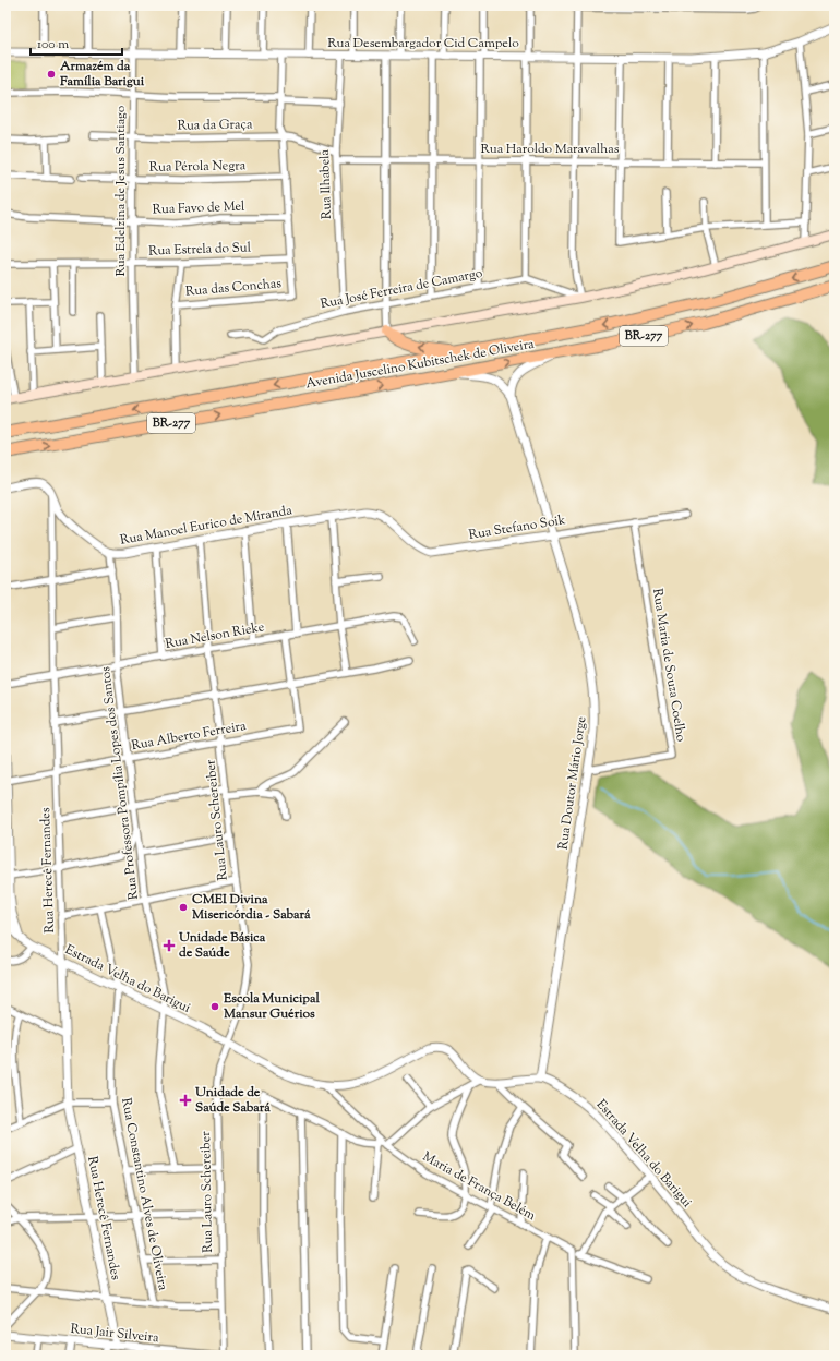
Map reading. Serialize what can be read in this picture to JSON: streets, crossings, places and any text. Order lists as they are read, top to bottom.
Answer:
{
  "streets": {
    "highway": ["BR-277", "Avenida Juscelino Kubitschek de Oliveira"],
    "street": [
      "Rua Desembargador Cid Campelo",
      "Rua da Graça",
      "Rua Haroldo Maravalhas",
      "Rua Pérola Negra",
      "Rua Ilhabela",
      "Rua Edelzina de Jesus Santiago",
      "Rua Favo de Mel",
      "Rua Estrela do Sul",
      "Rua das Conchas",
      "Rua José Ferreira de Camargo",
      "Rua Manoel Eurico de Miranda",
      "Rua Stefano Soik",
      "Rua Nelson Rieke",
      "Rua Maria de Souza Coelho",
      "Rua Alberto Ferreira",
      "Rua Professora Pompília Lopes dos Santos",
      "Rua Doutor Mário Jorge",
      "Rua Lauro Schereiber",
      "Rua Herecê Fernandes",
      "Estrada Velha do Barigui",
      "Maria de França Belém",
      "Rua Constantino Alves de Oliveira",
      "Rua Jair Silveira"
    ]
  },
  "crossings": [
    ["Rua Desembargador Cid Campelo", "Rua Ilhabela"],
    ["Rua Desembargador Cid Campelo", "Rua Edelzina de Jesus Santiago"],
    ["Rua da Graça", "Rua Ilhabela"],
    ["Rua da Graça", "Rua Edelzina de Jesus Santiago"],
    ["Rua Haroldo Maravalhas", "Rua Ilhabela"],
    ["Rua Pérola Negra", "Rua Edelzina de Jesus Santiago"],
    ["Rua Ilhabela", "Rua José Ferreira de Camargo"],
    ["Rua Edelzina de Jesus Santiago", "Rua Favo de Mel"],
    ["Rua Edelzina de Jesus Santiago", "Rua Estrela do Sul"],
    ["Rua Estrela do Sul", "Rua das Conchas"],
    ["Avenida Juscelino Kubitschek de Oliveira", "Rua Doutor Mário Jorge"],
    ["Rua Manoel Eurico de Miranda", "Rua Stefano Soik"],
    ["Rua Manoel Eurico de Miranda", "Rua Professora Pompília Lopes dos Santos"],
    ["Rua Manoel Eurico de Miranda", "Rua Lauro Schereiber"],
    ["Rua Manoel Eurico de Miranda", "Rua Herecê Fernandes"],
    ["Rua Stefano Soik", "Rua Maria de Souza Coelho"],
    ["Rua Stefano Soik", "Rua Doutor Mário Jorge"],
    ["Rua Nelson Rieke", "Rua Professora Pompília Lopes dos Santos"],
    ["Rua Nelson Rieke", "Rua Lauro Schereiber"],
    ["Rua Nelson Rieke", "Rua Herecê Fernandes"],
    ["Rua Maria de Souza Coelho", "Rua Doutor Mário Jorge"],
    ["Rua Alberto Ferreira", "Rua Professora Pompília Lopes dos Santos"],
    ["Rua Alberto Ferreira", "Rua Lauro Schereiber"],
    ["Rua Alberto Ferreira", "Rua Herecê Fernandes"],
    ["Rua Professora Pompília Lopes dos Santos", "Estrada Velha do Barigui"],
    ["Rua Doutor Mário Jorge", "Estrada Velha do Barigui"],
    ["Rua Lauro Schereiber", "Estrada Velha do Barigui"],
    ["Rua Lauro Schereiber", "Rua Jair Silveira"],
    ["Rua Herecê Fernandes", "Estrada Velha do Barigui"],
    ["Rua Herecê Fernandes", "Rua Jair Silveira"],
    ["Estrada Velha do Barigui", "Maria de França Belém"],
    ["Estrada Velha do Barigui", "Rua Constantino Alves de Oliveira"]
  ],
  "places": {
    "other": ["Armazém da Família Barigui", "CMEI Divina Misericórdia - Sabará", "Escola Municipal Mansur Guérios"],
    "health": ["Unidade Básica de Saúde", "Unidade de Saúde Sabará"]
  },
  "scale_bar": "100 m"
}
